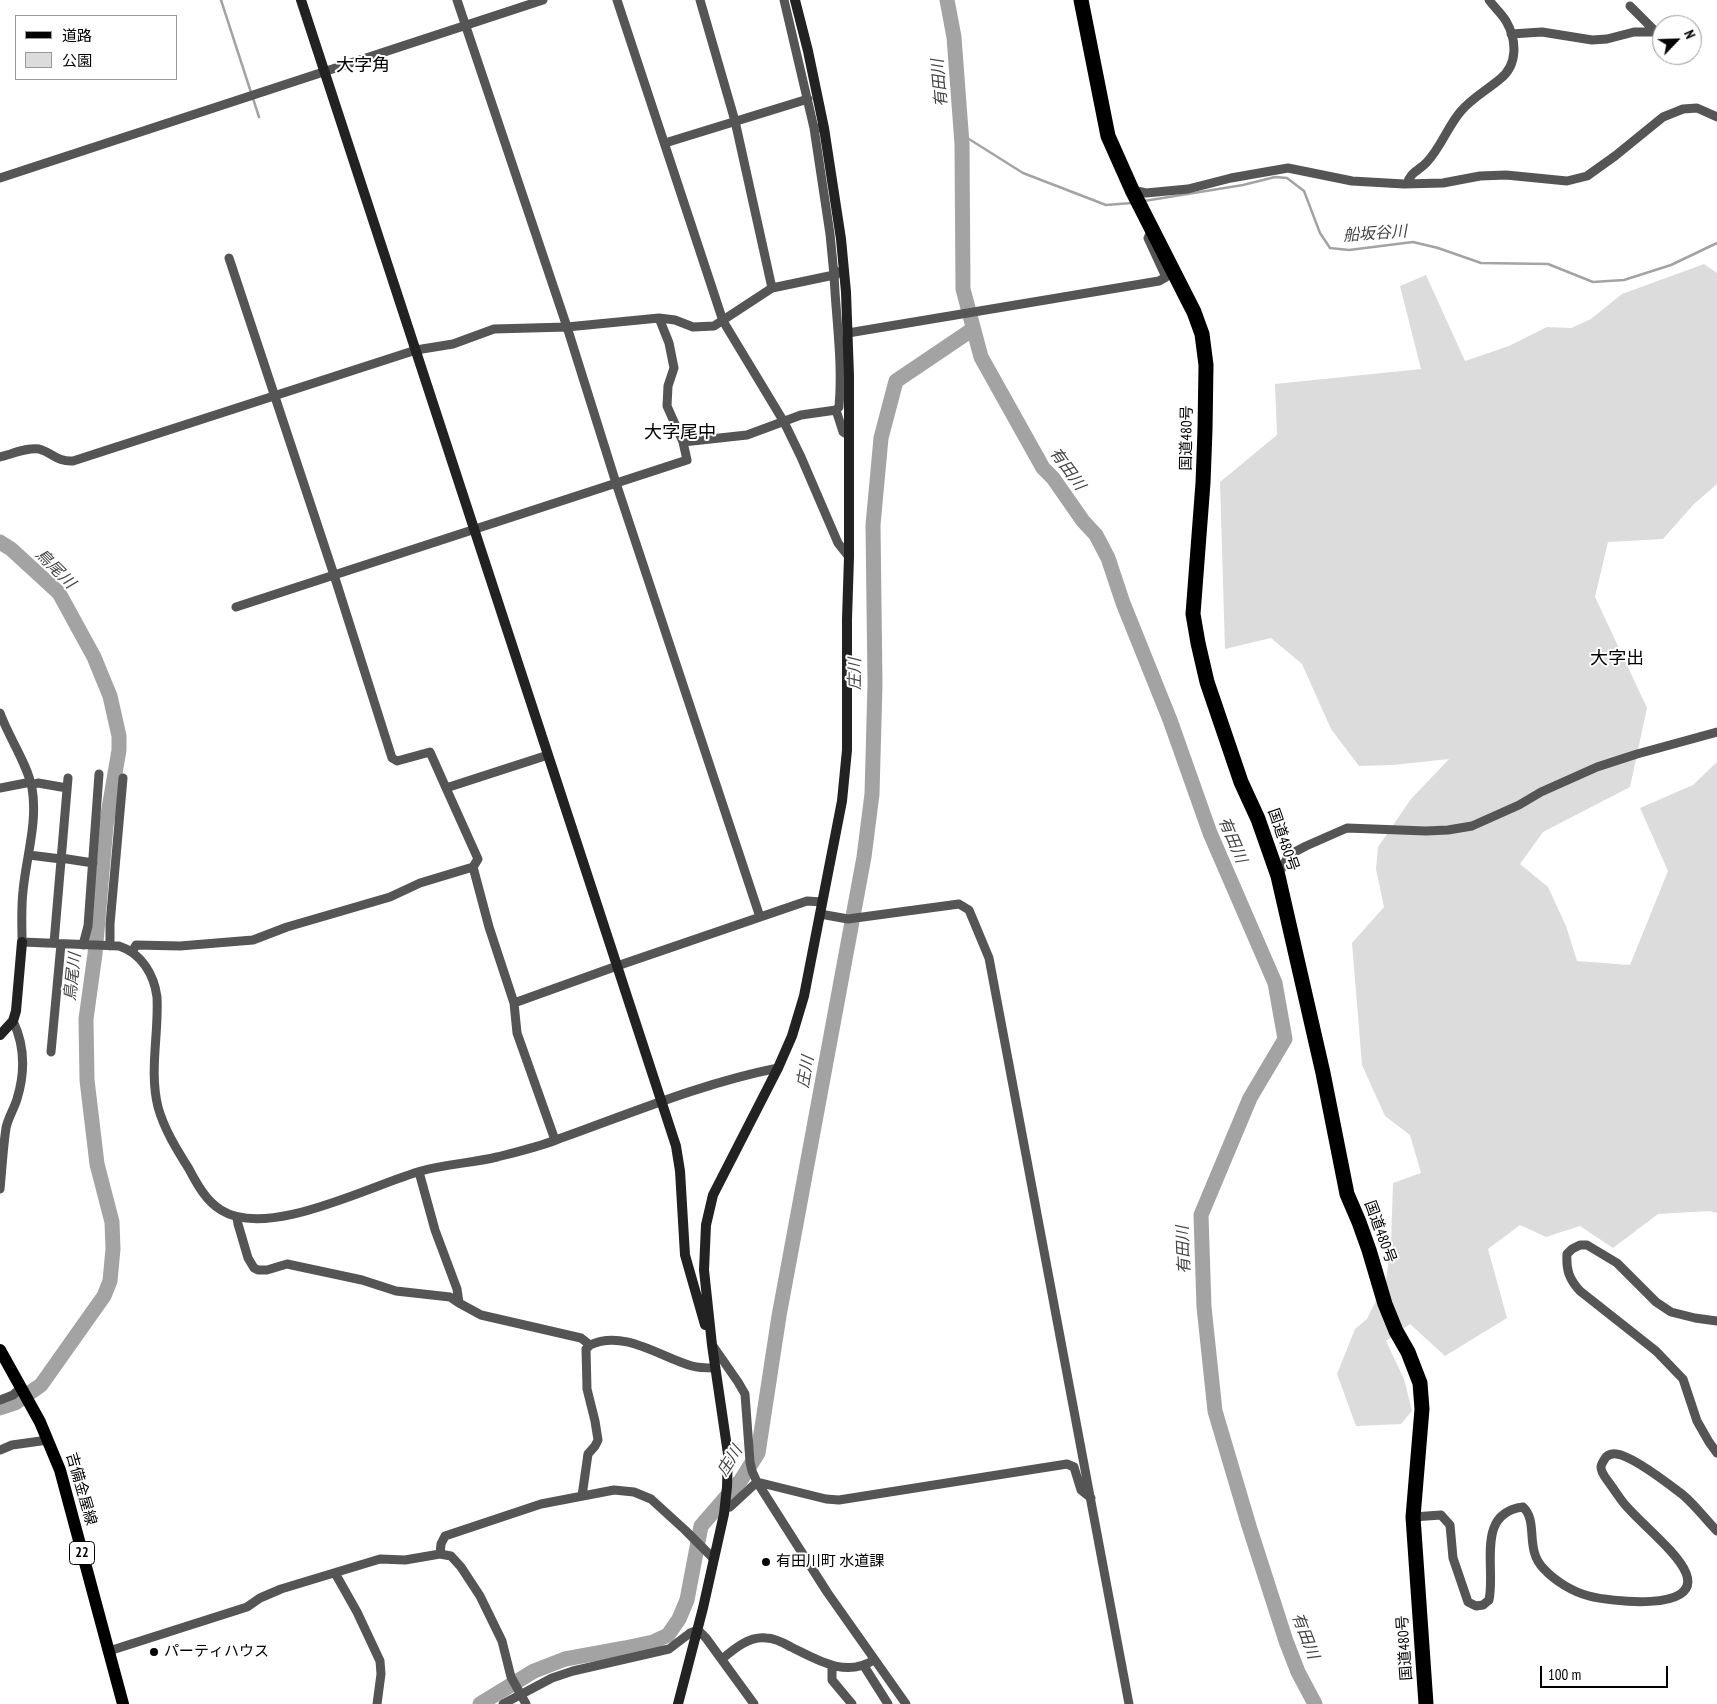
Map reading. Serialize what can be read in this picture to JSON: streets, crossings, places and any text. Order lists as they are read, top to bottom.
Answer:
{
  "streets": {
    "highway": ["国道480号"],
    "main road": ["吉備金屋線", "22"]
  },
  "districts": ["大字角", "大字尾中", "大字出"],
  "water": [
    "有田川",
    "船坂谷川",
    "鳥尾川",
    "庄川"
  ],
  "places": ["有田川町 水道課", "パーティハウス"],
  "legend": ["道路", "公園"],
  "scale_bar": "100 m",
  "north": "top right"
}
